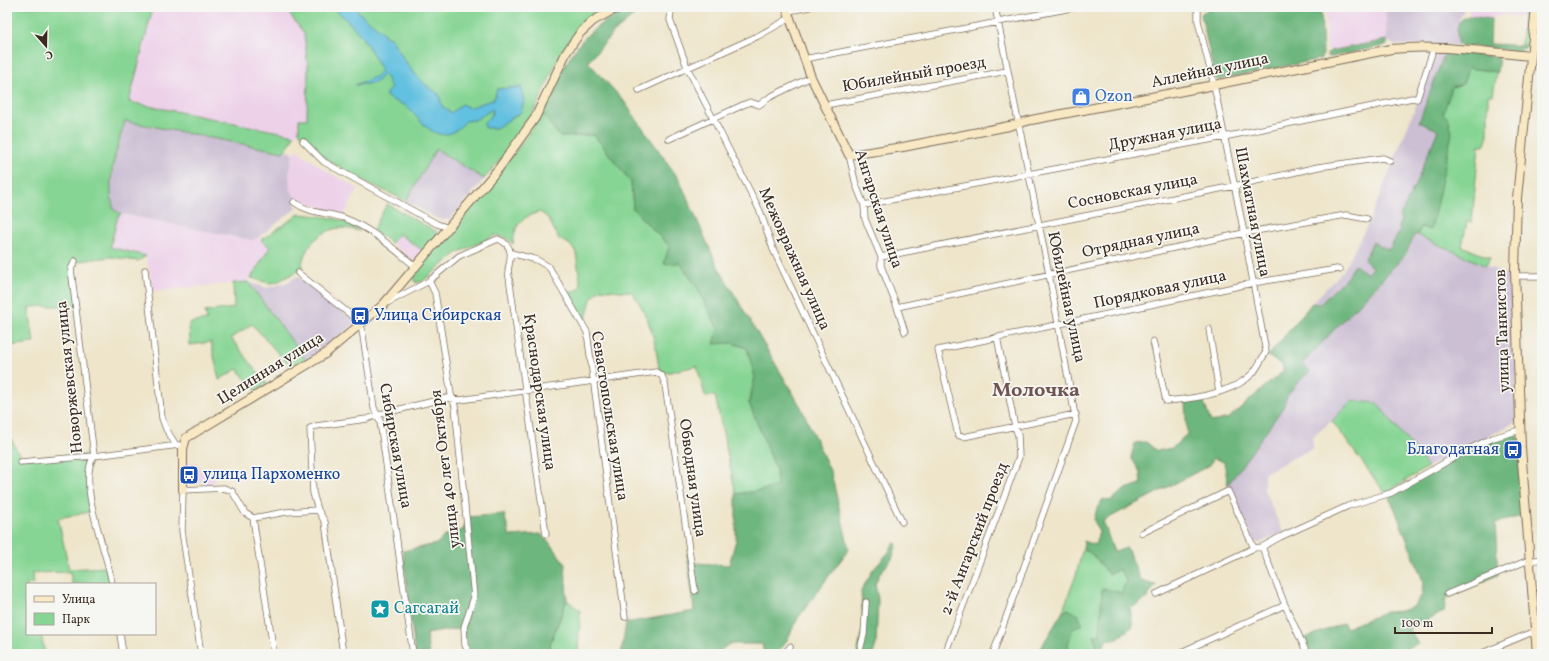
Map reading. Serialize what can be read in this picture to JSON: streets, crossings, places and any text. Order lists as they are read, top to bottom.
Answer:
{
  "streets": {
    "street": [
      "Аллейная улица",
      "Юбилейный проезд",
      "Дружная улица",
      "Сосновская улица",
      "Ангарская улица",
      "Шахматная улица",
      "Отрядная улица",
      "Межовражная улица",
      "Порядковая улица",
      "Юбилейная улица",
      "улица Танкистов",
      "Целинная улица",
      "Новоржевская улица",
      "Краснодарская улица",
      "Севастопольская улица",
      "Сибирская улица",
      "улица 40 лет Октября",
      "Обводная улица",
      "2-й Ангарский проезд"
    ]
  },
  "crossings": [
    ["Аллейная улица", "Дружная улица"],
    ["Аллейная улица", "Ангарская улица"],
    ["Аллейная улица", "Шахматная улица"],
    ["Аллейная улица", "Юбилейная улица"],
    ["Аллейная улица", "улица Танкистов"],
    ["Юбилейный проезд", "Ангарская улица"],
    ["Юбилейный проезд", "Юбилейная улица"],
    ["Дружная улица", "Ангарская улица"],
    ["Дружная улица", "Шахматная улица"],
    ["Дружная улица", "Юбилейная улица"],
    ["Сосновская улица", "Ангарская улица"],
    ["Сосновская улица", "Шахматная улица"],
    ["Сосновская улица", "Юбилейная улица"],
    ["Ангарская улица", "Отрядная улица"],
    ["Шахматная улица", "Отрядная улица"],
    ["Шахматная улица", "Порядковая улица"],
    ["Отрядная улица", "Юбилейная улица"],
    ["Порядковая улица", "Юбилейная улица"],
    ["Порядковая улица", "2-й Ангарский проезд"],
    ["Целинная улица", "Краснодарская улица"],
    ["Целинная улица", "Севастопольская улица"],
    ["Целинная улица", "Сибирская улица"],
    ["Целинная улица", "улица 40 лет Октября"],
    ["Краснодарская улица", "Севастопольская улица"],
    ["Севастопольская улица", "Обводная улица"]
  ],
  "districts": ["Молочка"],
  "places": {
    "shop": ["Ozon"],
    "bus stop": ["Улица Сибирская", "Благодатная", "улица Пархоменко"],
    "place": ["Сагсагай"]
  },
  "legend": ["Улица", "Парк"],
  "scale_bar": "100 m",
  "north": "bottom"
}
